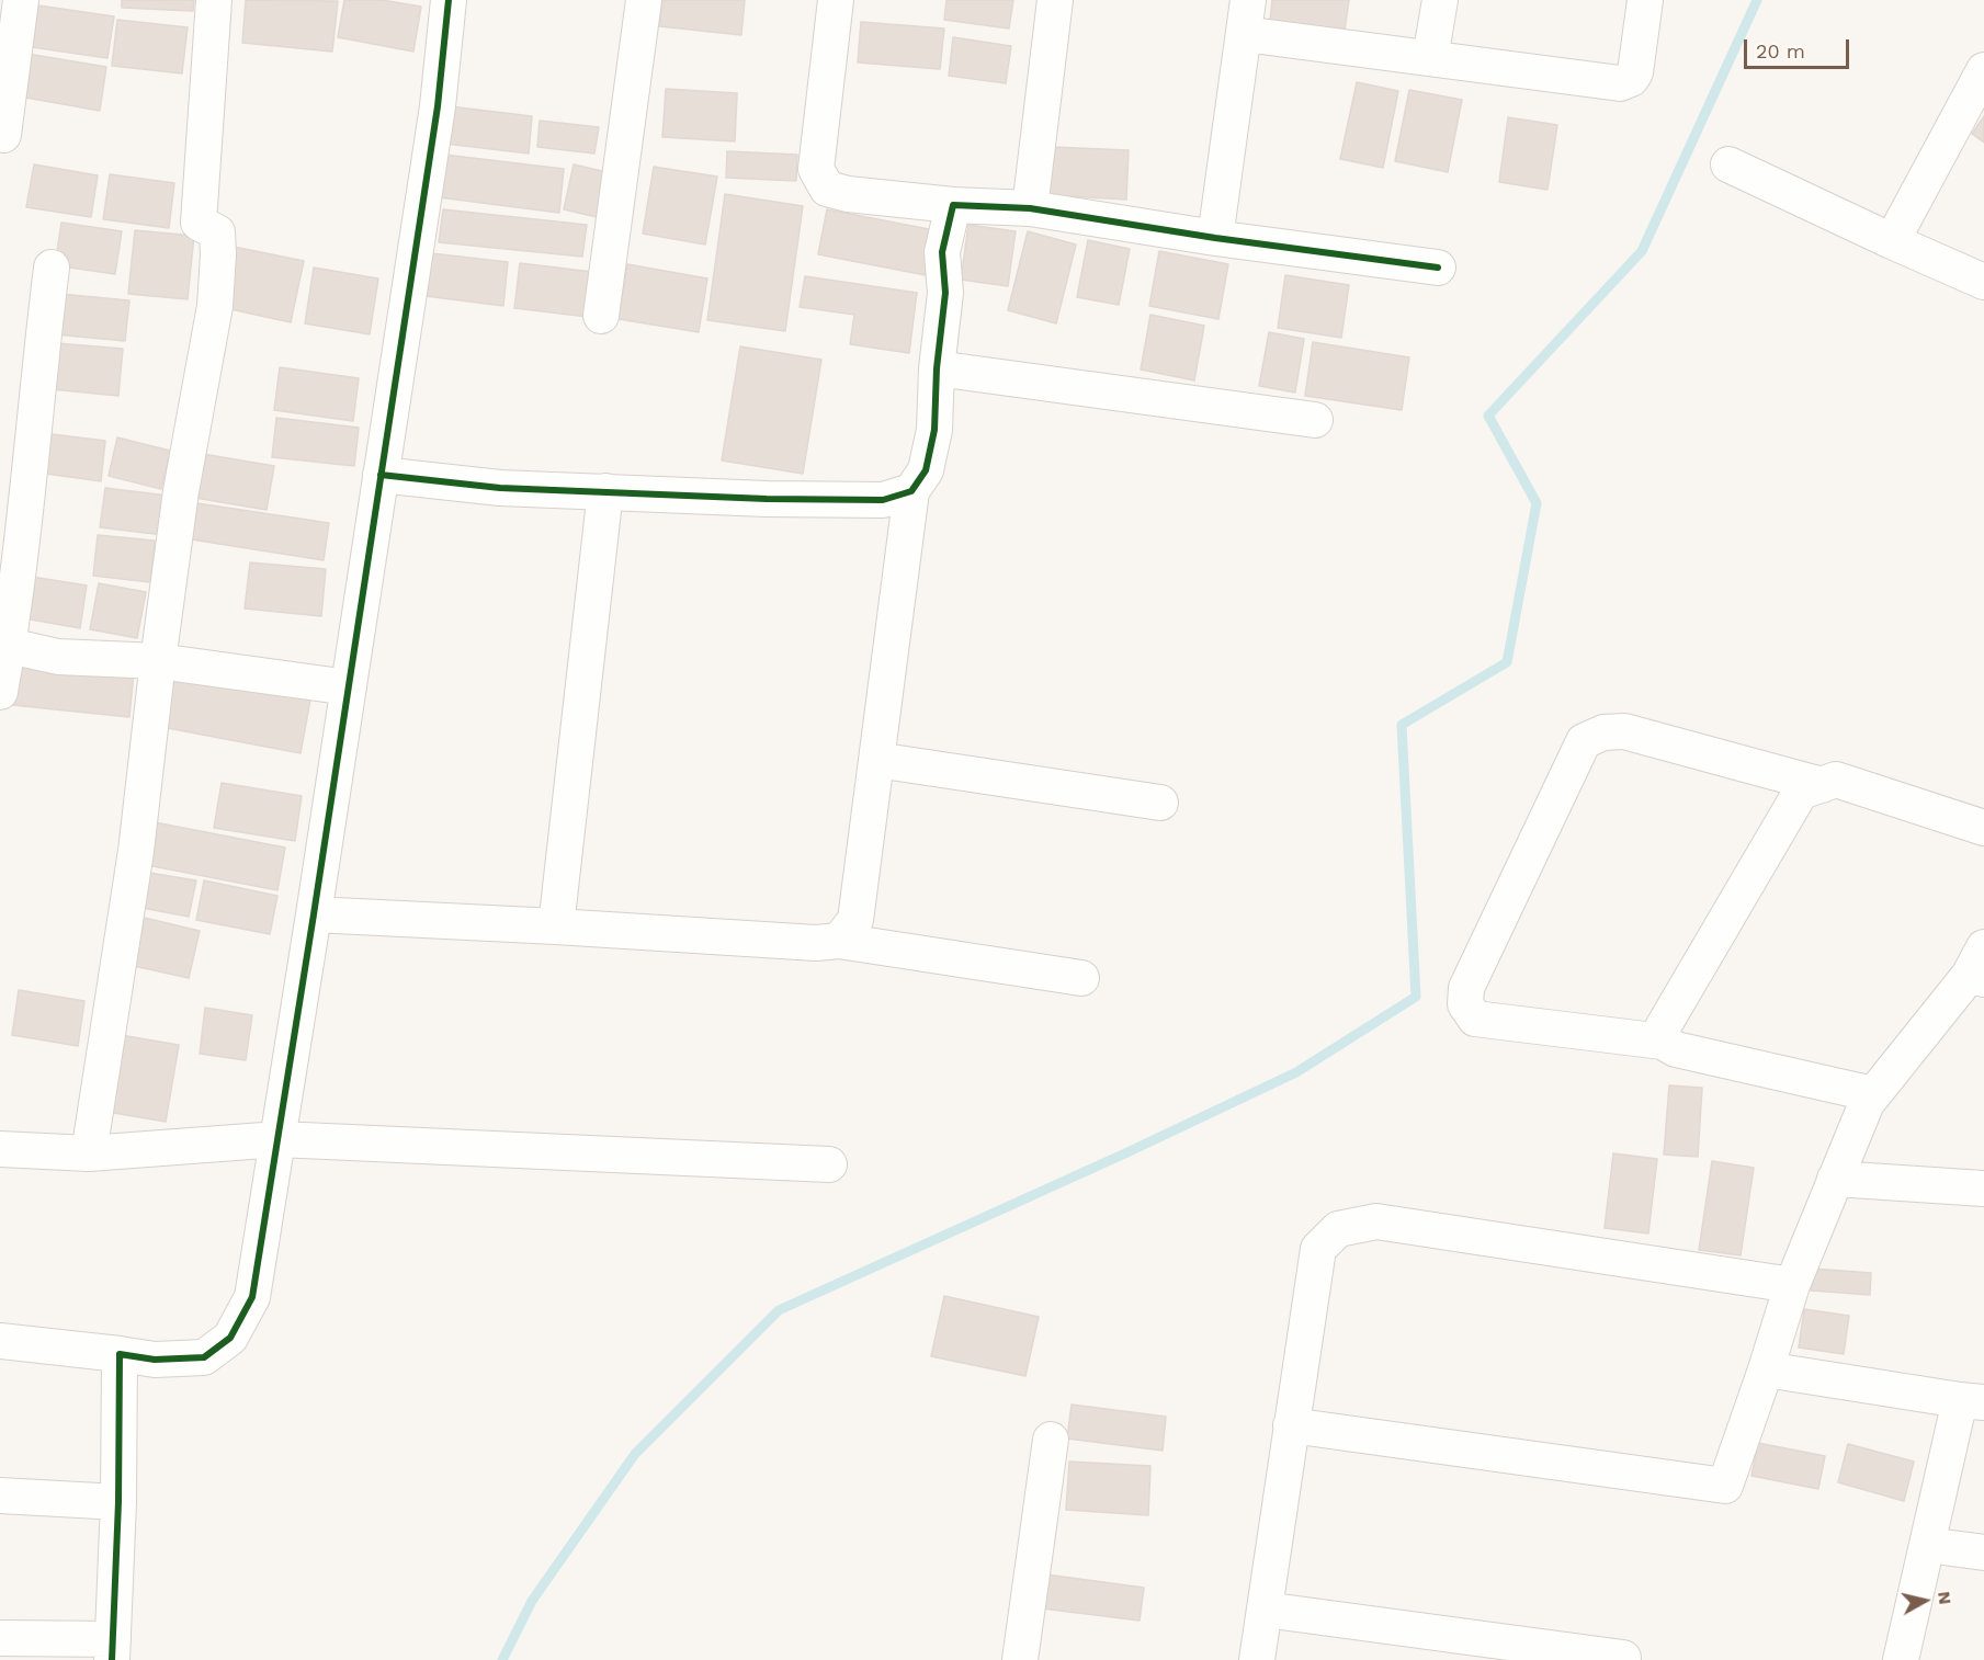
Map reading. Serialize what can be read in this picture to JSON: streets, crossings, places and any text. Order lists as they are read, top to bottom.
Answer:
{
  "scale_bar": "20 m",
  "north": "right"
}
